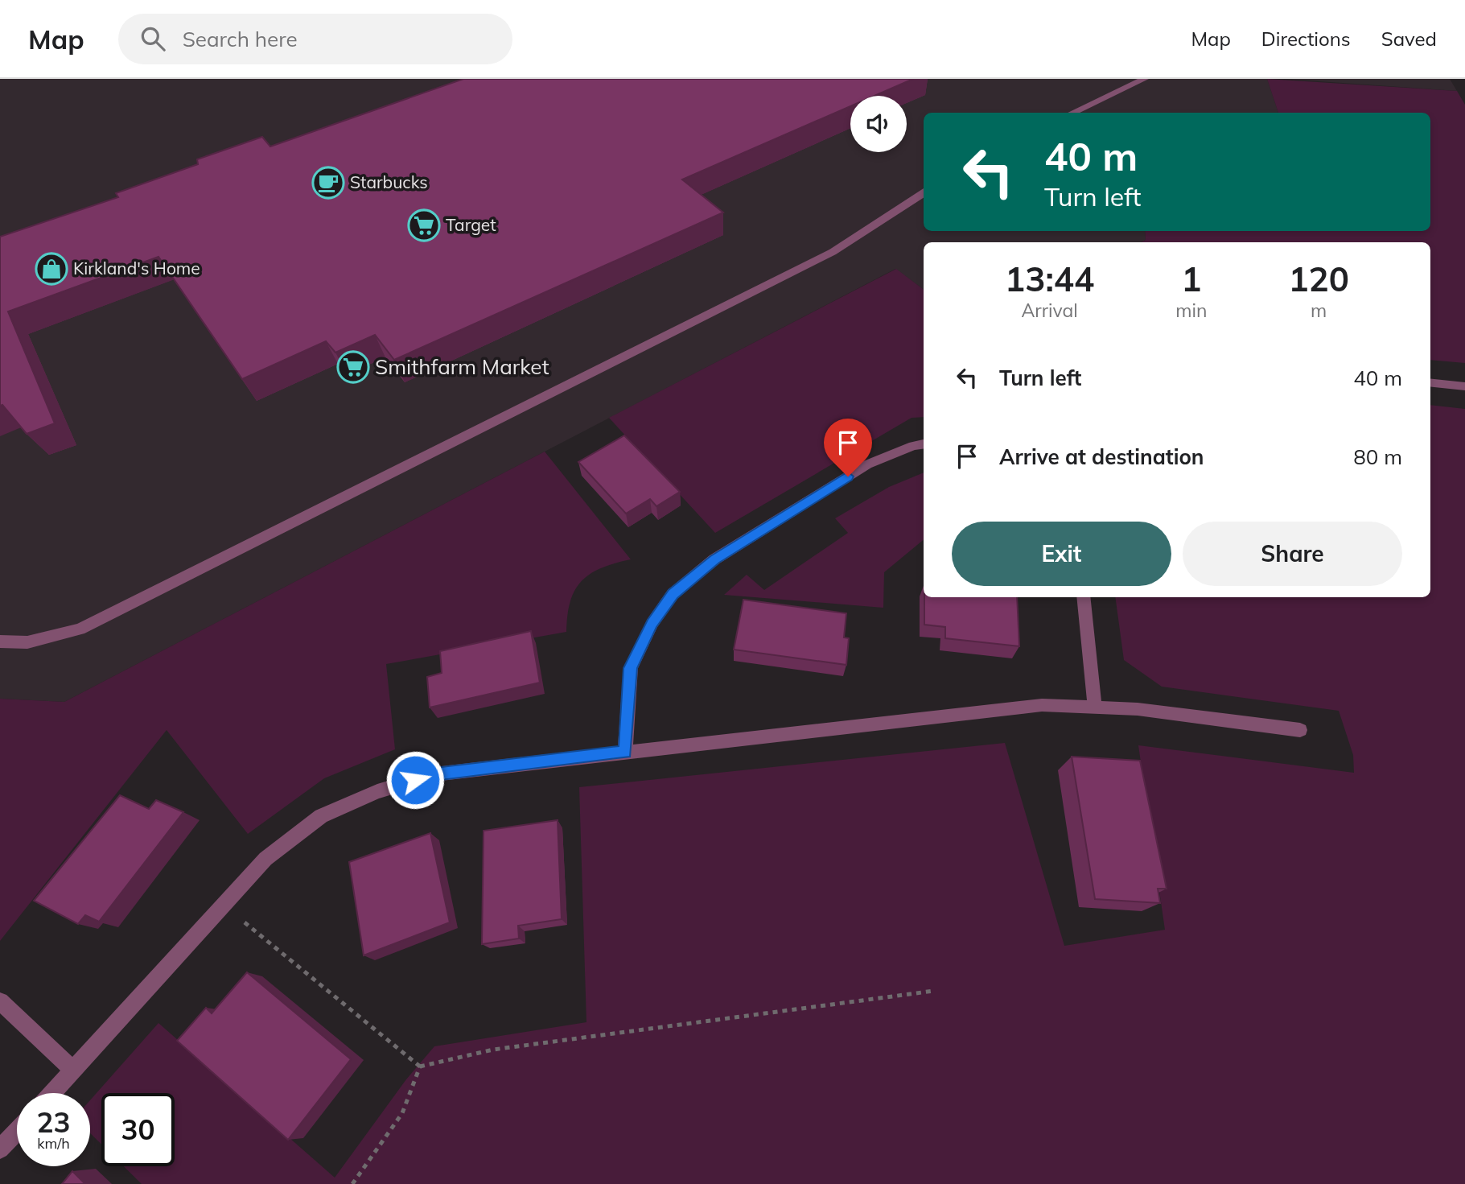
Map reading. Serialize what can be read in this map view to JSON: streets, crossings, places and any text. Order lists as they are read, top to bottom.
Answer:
{
  "places": {
    "cafe": ["Starbucks"],
    "supermarket": ["Target", "Smithfarm Market"],
    "shop": ["Kirkland's Home"]
  },
  "page": {
    "header": "Map",
    "search": "Search here",
    "nav": ["Map", "Directions", "Saved"],
    "turn": ["40 m", "Turn left"],
    "eta": [
      "13:44",
      "Arrival",
      "1",
      "min",
      "120",
      "m"
    ],
    "list": [
      {
        "name": "Turn left",
        "value": "40 m"
      },
      {
        "name": "Arrive at destination",
        "value": "80 m"
      }
    ],
    "buttons": ["Exit", "Share"],
    "speed": "23 km/h",
    "limit": "30"
  }
}
